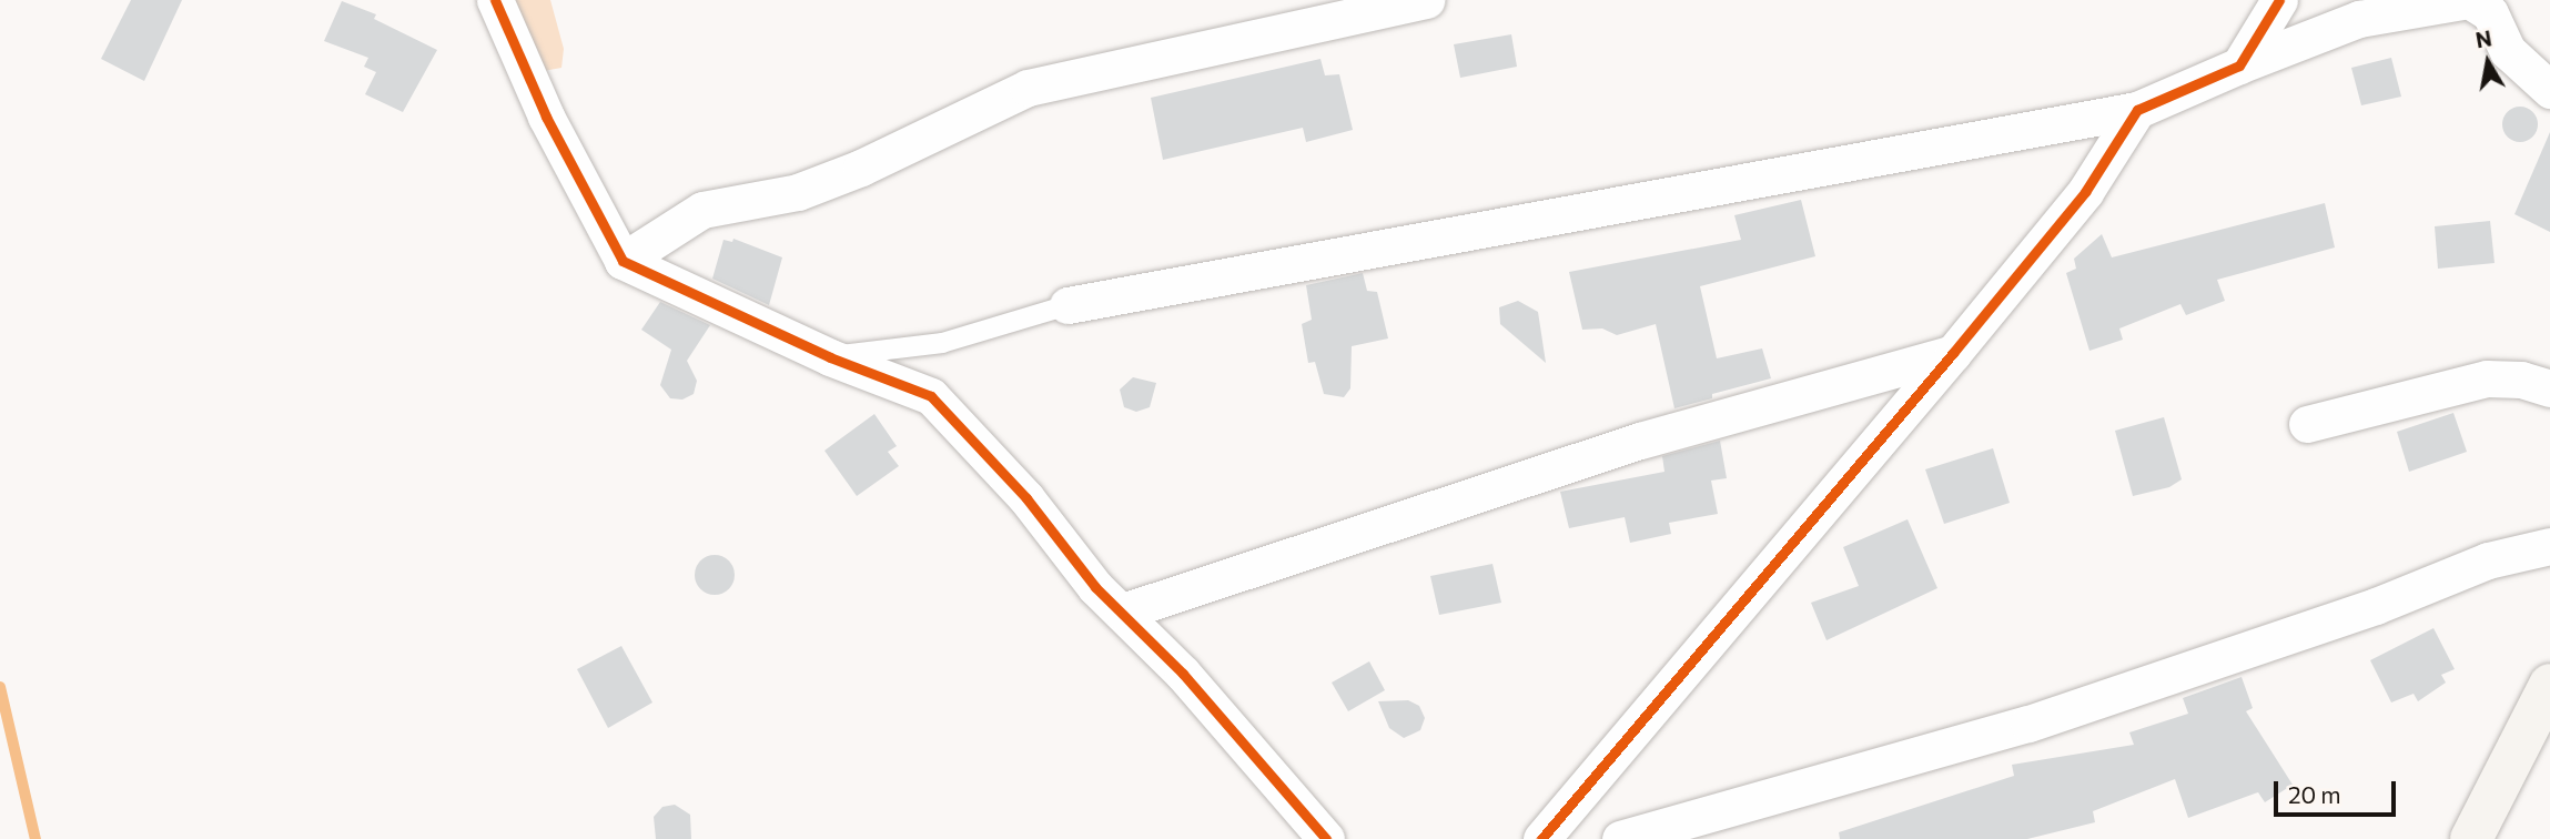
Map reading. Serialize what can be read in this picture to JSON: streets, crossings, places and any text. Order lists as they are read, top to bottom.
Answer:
{
  "scale_bar": "20 m",
  "north": "top"
}
